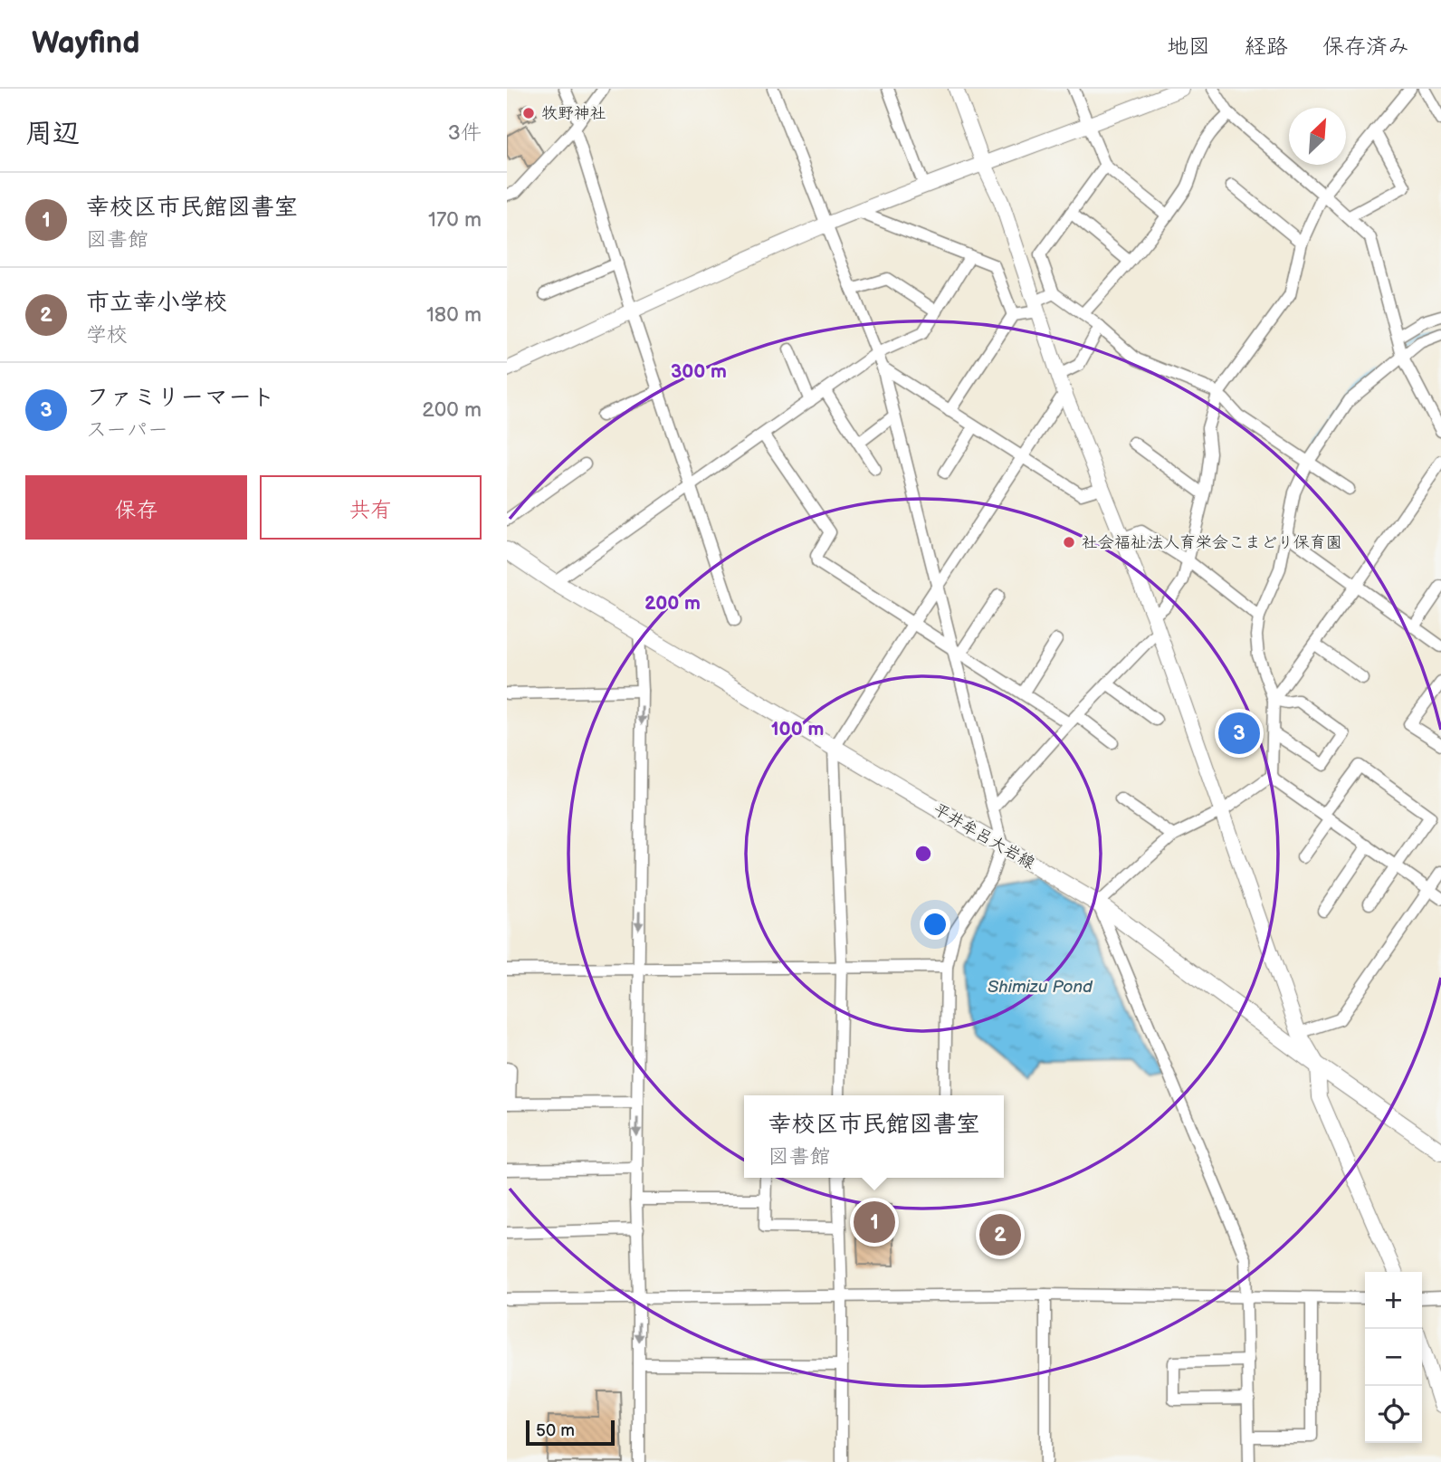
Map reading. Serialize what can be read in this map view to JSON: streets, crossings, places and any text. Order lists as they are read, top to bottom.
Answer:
{
  "streets": {
    "main road": ["平井牟呂大岩線"]
  },
  "water": ["Shimizu Pond"],
  "places": ["牧野神社", "社会福祉法人育栄会こまどり保育園"],
  "scale_bar": "50 m",
  "north": "top right",
  "page": {
    "header": "Wayfind",
    "nav": ["地図", "経路", "保存済み"],
    "heading": ["周辺", "3件"],
    "list": [
      {
        "mark": "1",
        "name": "幸校区市民館図書室",
        "note": "図書館",
        "value": "170 m"
      },
      {
        "mark": "2",
        "name": "市立幸小学校",
        "note": "学校",
        "value": "180 m"
      },
      {
        "mark": "3",
        "name": "ファミリーマート",
        "note": "スーパー",
        "value": "200 m"
      }
    ],
    "buttons": ["保存", "共有"],
    "pins": ["3", "1", "2"],
    "popup": ["幸校区市民館図書室", "図書館"],
    "map_buttons": ["+", "−"],
    "scale": "50 m"
  },
  "rings": ["300 m", "200 m", "100 m"]
}
